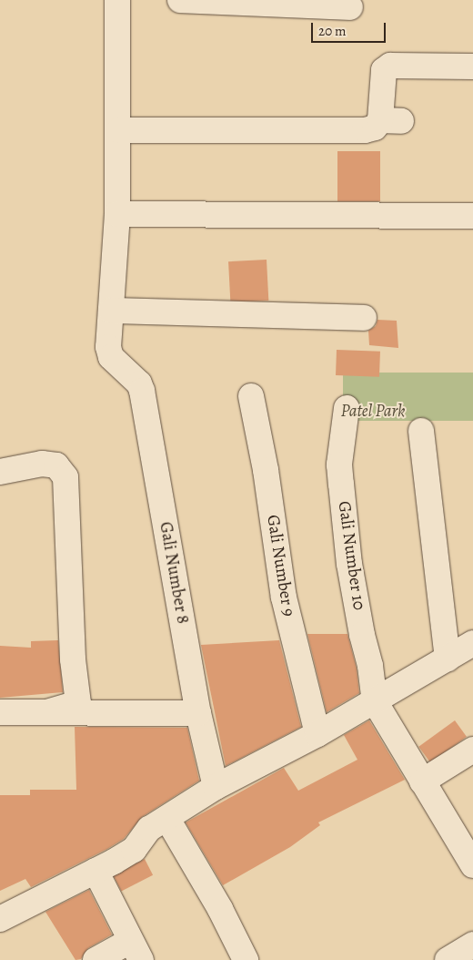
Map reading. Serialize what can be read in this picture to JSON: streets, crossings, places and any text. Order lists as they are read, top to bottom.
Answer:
{
  "streets": {
    "street": ["Gali Number 10", "Gali Number 9", "Gali Number 8"]
  },
  "parks": ["Patel Park"],
  "scale_bar": "20 m"
}
